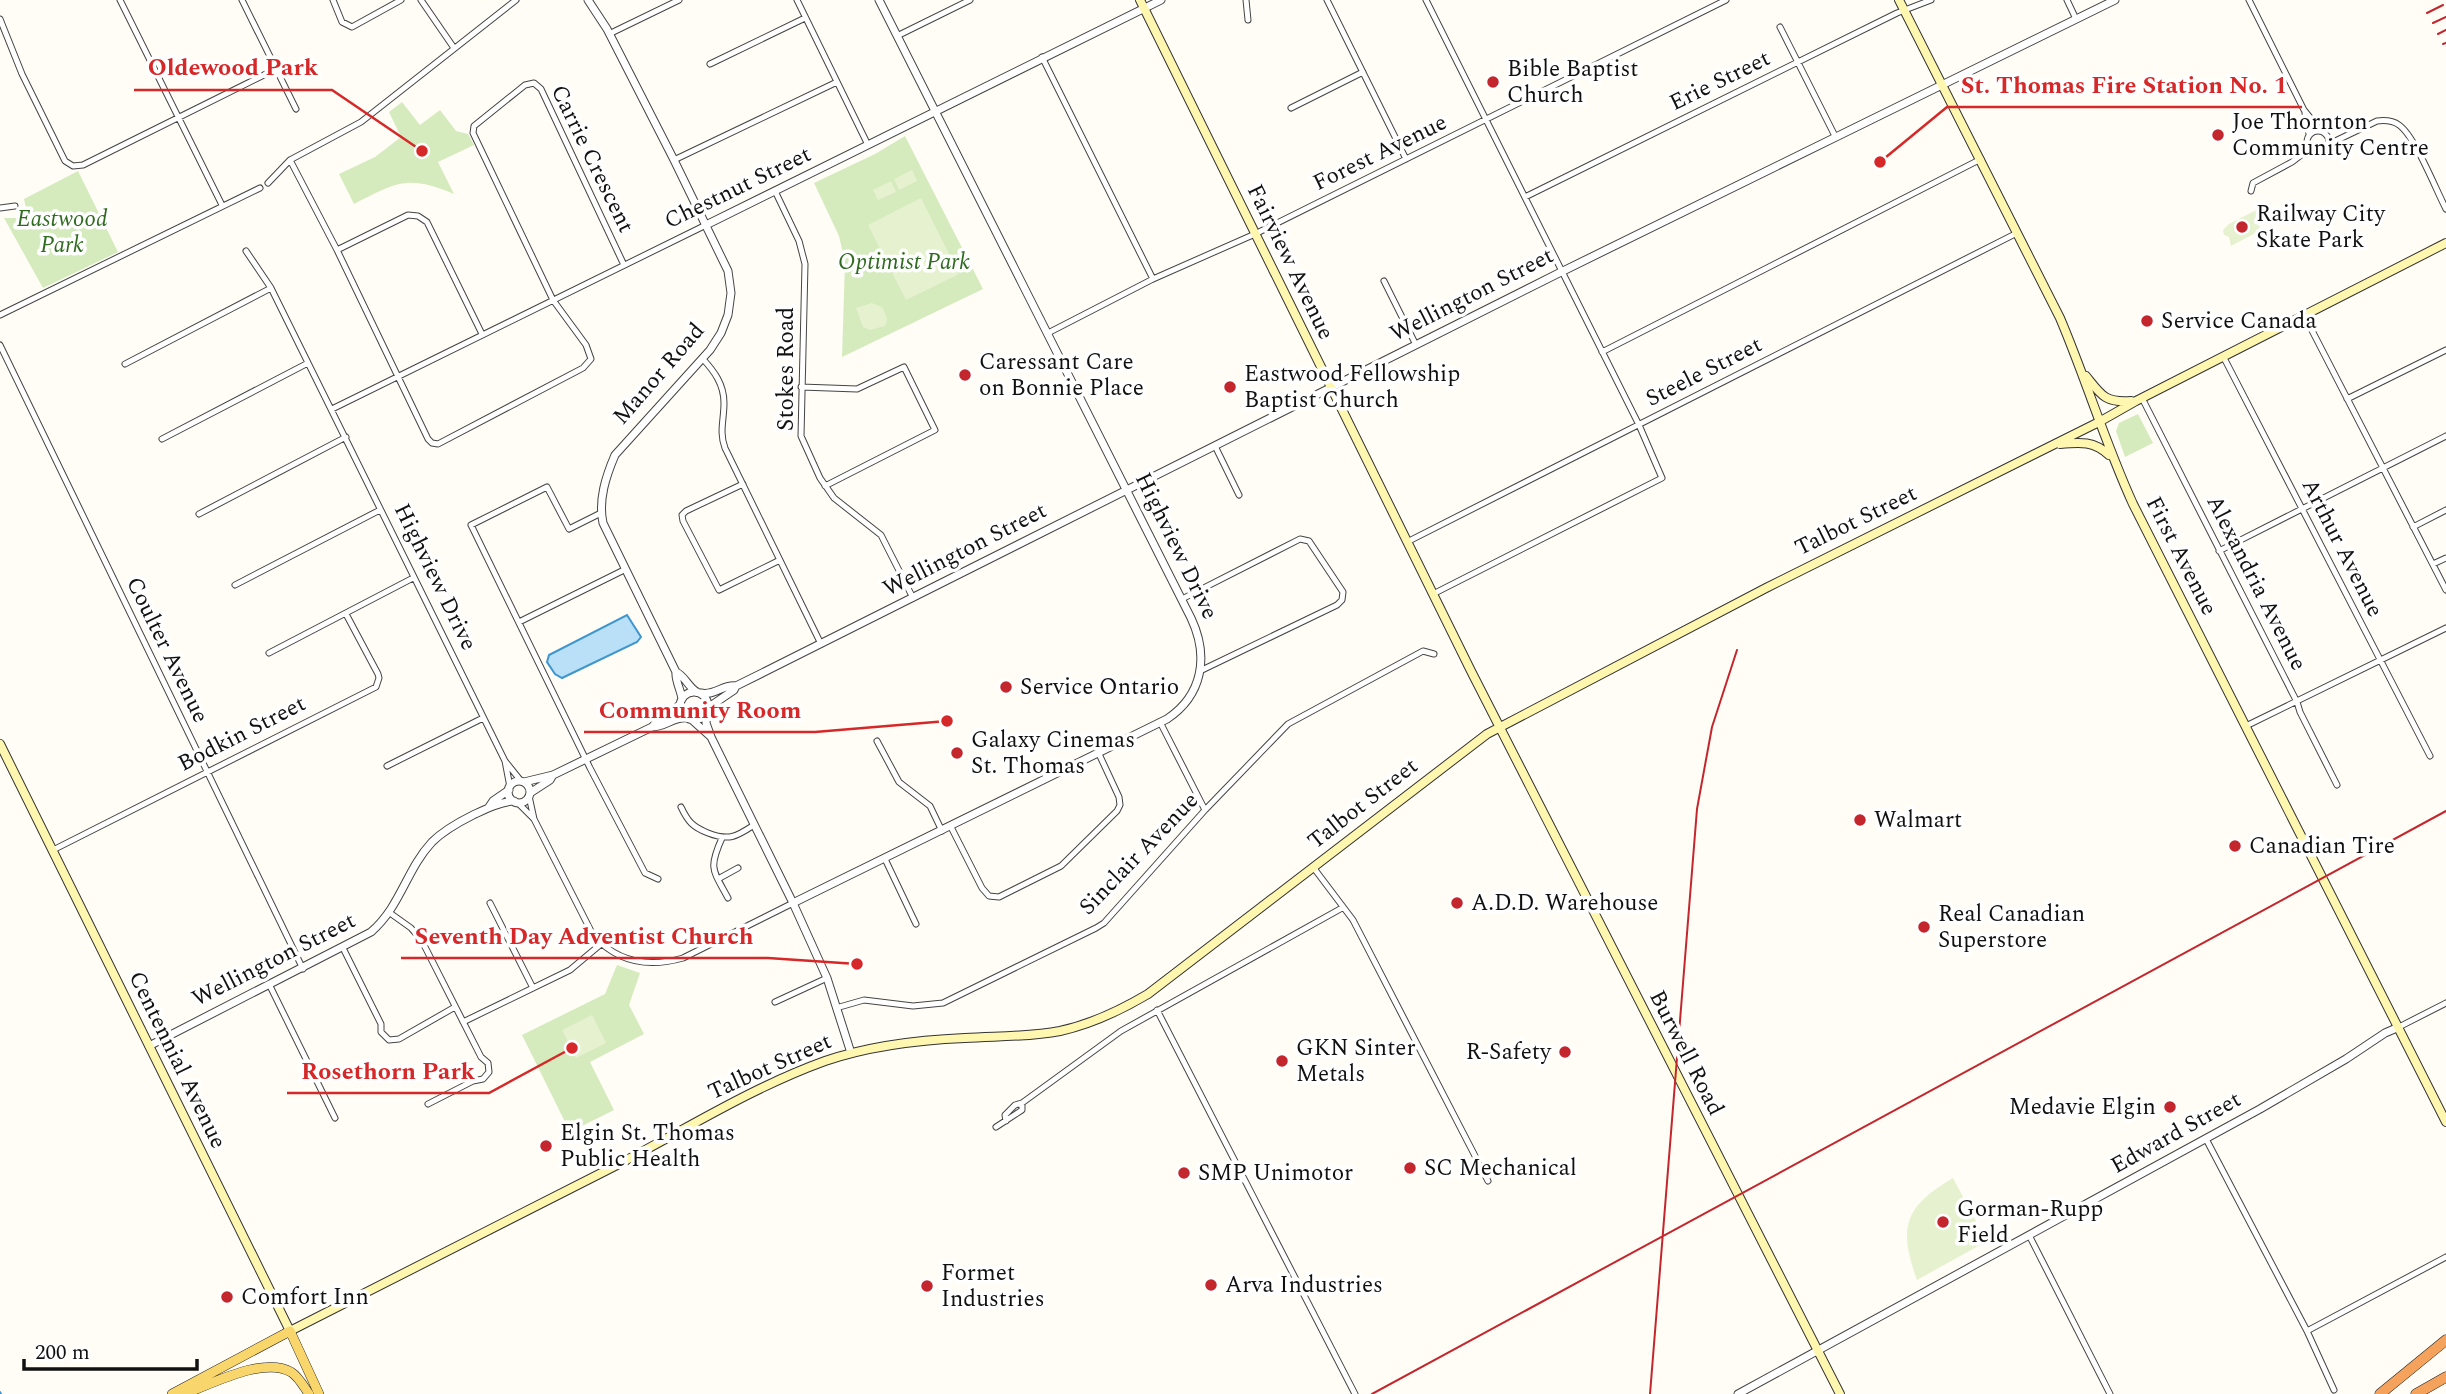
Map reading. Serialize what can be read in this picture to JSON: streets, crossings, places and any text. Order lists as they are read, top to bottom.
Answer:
{
  "streets": {
    "main road": [
      "Fairview Avenue",
      "Talbot Street",
      "First Avenue",
      "Burwell Road",
      "Centennial Avenue"
    ],
    "street": [
      "Erie Street",
      "Forest Avenue",
      "Carrie Crescent",
      "Chestnut Street",
      "Wellington Street",
      "Stokes Road",
      "Steele Street",
      "Manor Road",
      "Highview Drive",
      "Arthur Avenue",
      "Alexandria Avenue",
      "Coulter Avenue",
      "Bodkin Street",
      "Sinclair Avenue",
      "Edward Street"
    ]
  },
  "crossings": [
    ["Erie Street", "First Avenue"],
    ["Forest Avenue", "Fairview Avenue"],
    ["Forest Avenue", "Highview Drive"],
    ["Carrie Crescent", "Chestnut Street"],
    ["Chestnut Street", "Fairview Avenue"],
    ["Chestnut Street", "Stokes Road"],
    ["Chestnut Street", "Manor Road"],
    ["Chestnut Street", "Highview Drive"],
    ["Fairview Avenue", "Wellington Street"],
    ["Fairview Avenue", "Steele Street"],
    ["Fairview Avenue", "Talbot Street"],
    ["Fairview Avenue", "Burwell Road"],
    ["Wellington Street", "Stokes Road"],
    ["Wellington Street", "Highview Drive"],
    ["Wellington Street", "First Avenue"],
    ["Wellington Street", "Coulter Avenue"],
    ["Wellington Street", "Centennial Avenue"],
    ["Steele Street", "First Avenue"],
    ["Talbot Street", "Arthur Avenue"],
    ["Talbot Street", "First Avenue"],
    ["Talbot Street", "Alexandria Avenue"],
    ["Talbot Street", "Burwell Road"],
    ["Talbot Street", "Centennial Avenue"],
    ["First Avenue", "Edward Street"],
    ["Coulter Avenue", "Bodkin Street"],
    ["Bodkin Street", "Centennial Avenue"],
    ["Burwell Road", "Edward Street"]
  ],
  "parks": ["Eastwood Park", "Optimist Park"],
  "places": [
    "Bible Baptist Church",
    "Joe Thornton Community Centre",
    "Oldewood Park",
    "St. Thomas Fire Station No. 1",
    "Railway City Skate Park",
    "Service Canada",
    "Caressant Care on Bonnie Place",
    "Eastwood Fellowship Baptist Church",
    "Service Ontario",
    "Community Room",
    "Galaxy Cinemas St. Thomas",
    "Walmart",
    "Canadian Tire",
    "A.D.D. Warehouse",
    "Real Canadian Superstore",
    "Seventh Day Adventist Church",
    "Rosethorn Park",
    "R-Safety",
    "GKN Sinter Metals",
    "Medavie Elgin",
    "Elgin St. Thomas Public Health",
    "SC Mechanical",
    "SMP Unimotor",
    "Gorman-Rupp Field",
    "Arva Industries",
    "Formet Industries",
    "Comfort Inn"
  ],
  "scale_bar": "200 m"
}
